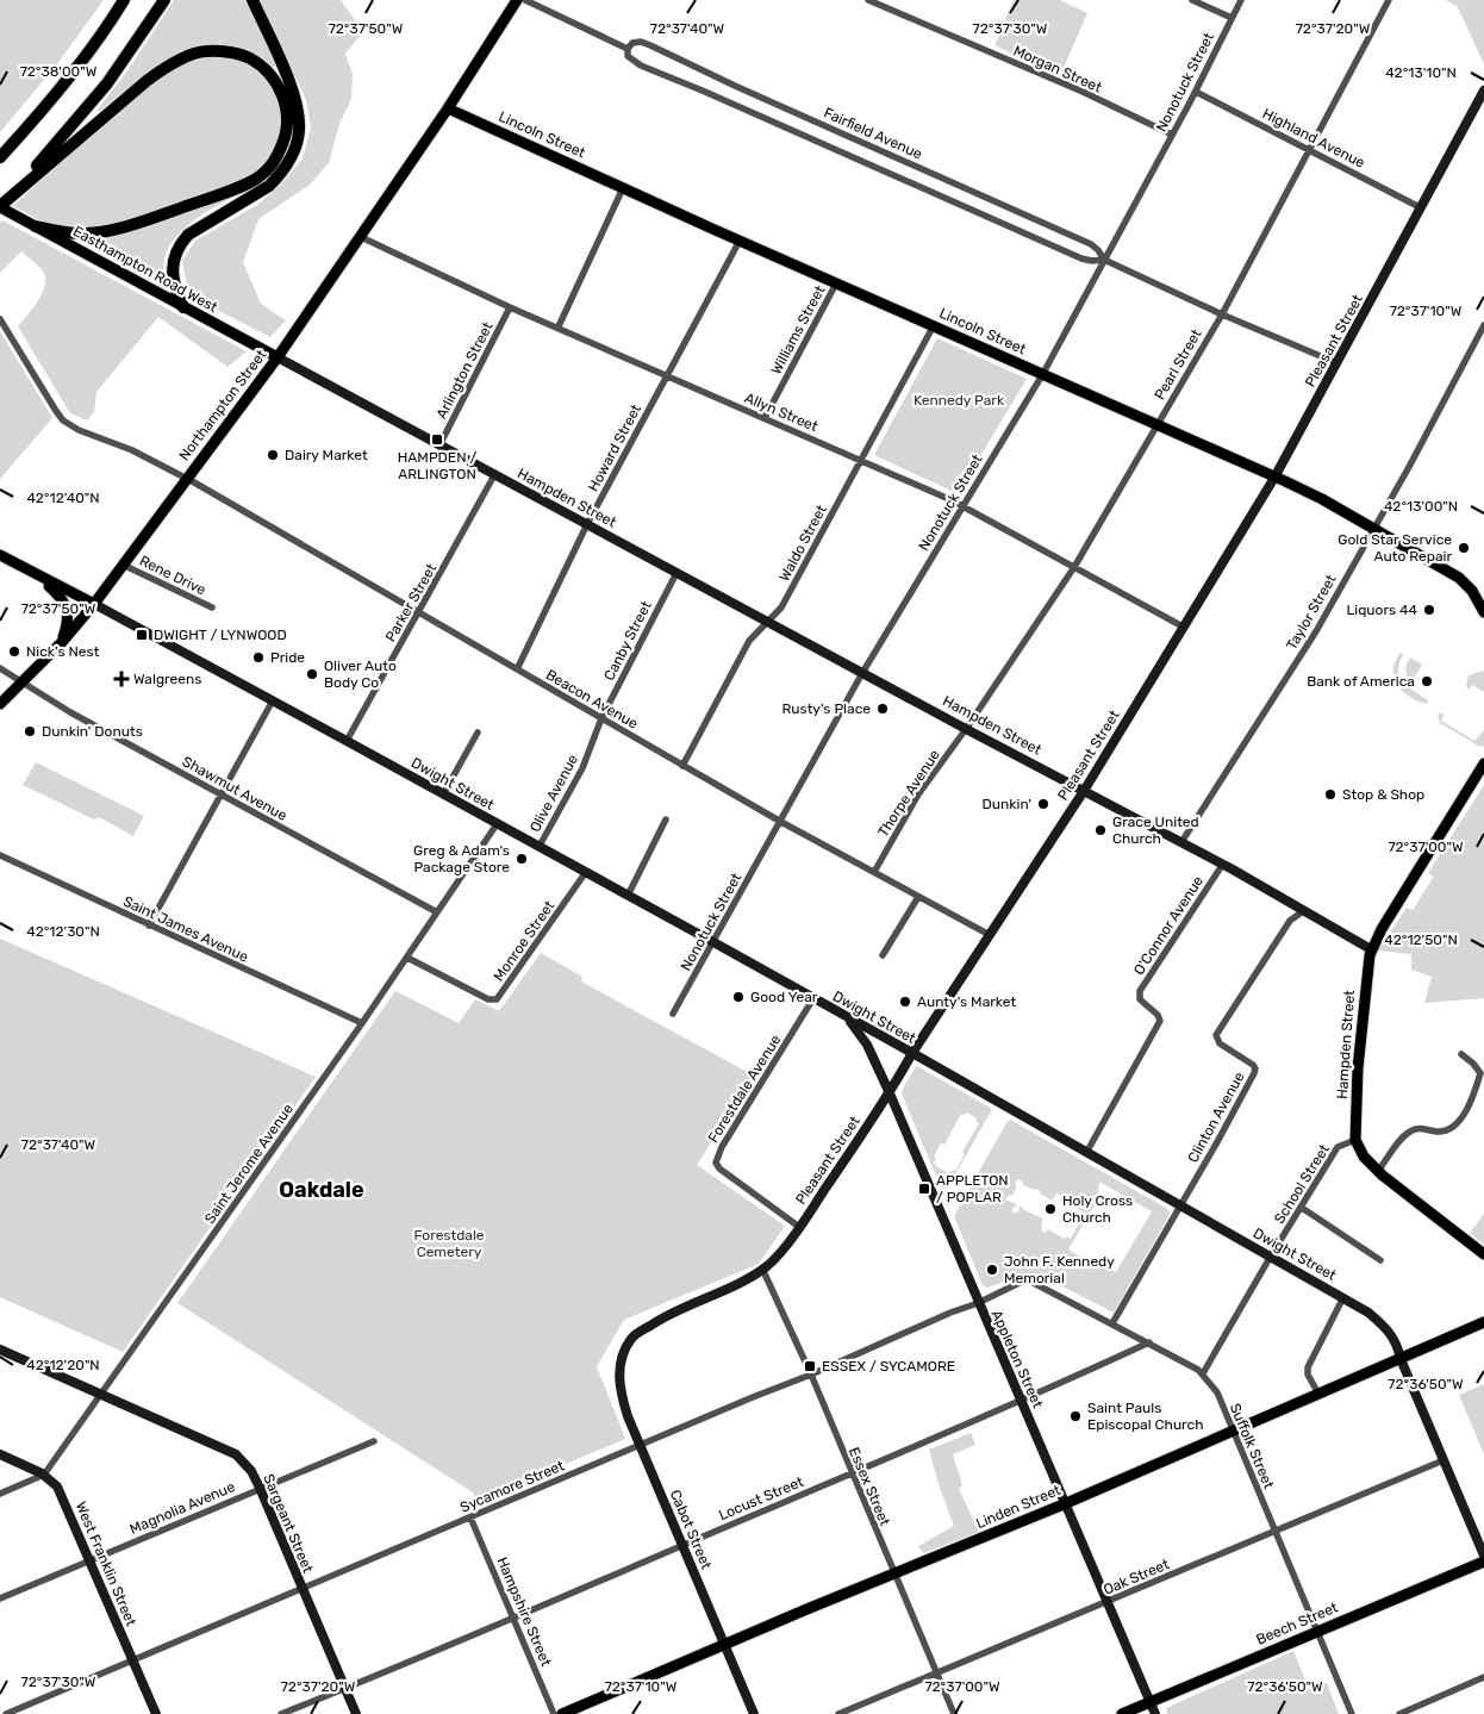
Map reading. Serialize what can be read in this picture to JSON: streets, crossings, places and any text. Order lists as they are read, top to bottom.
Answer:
{
  "streets": {
    "main road": [
      "Lincoln Street",
      "Easthampton Road West",
      "Pleasant Street",
      "Northampton Street",
      "Hampden Street",
      "Dwight Street",
      "Appleton Street",
      "Linden Street",
      "Sargeant Street",
      "Cabot Street",
      "West Franklin Street",
      "Beech Street"
    ],
    "street": [
      "Morgan Street",
      "Nonotuck Street",
      "Fairfield Avenue",
      "Highland Avenue",
      "Williams Street",
      "Pearl Street",
      "Arlington Street",
      "Allyn Street",
      "Howard Street",
      "Waldo Street",
      "Rene Drive",
      "Parker Street",
      "Taylor Street",
      "Canby Street",
      "Beacon Avenue",
      "Shawmut Avenue",
      "Olive Avenue",
      "Thorpe Avenue",
      "O'Connor Avenue",
      "Saint James Avenue",
      "Monroe Street",
      "Forestdale Avenue",
      "Clinton Avenue",
      "Saint Jerome Avenue",
      "School Street",
      "Suffolk Street",
      "Sycamore Street",
      "Essex Street",
      "Locust Street",
      "Magnolia Avenue",
      "Oak Street",
      "Hampshire Street"
    ]
  },
  "crossings": [
    ["Morgan Street", "Nonotuck Street"],
    ["Nonotuck Street", "Fairfield Avenue"],
    ["Nonotuck Street", "Lincoln Street"],
    ["Nonotuck Street", "Highland Avenue"],
    ["Nonotuck Street", "Allyn Street"],
    ["Nonotuck Street", "Hampden Street"],
    ["Nonotuck Street", "Beacon Avenue"],
    ["Nonotuck Street", "Dwight Street"],
    ["Fairfield Avenue", "Pleasant Street"],
    ["Fairfield Avenue", "Pearl Street"],
    ["Fairfield Avenue", "Northampton Street"],
    ["Lincoln Street", "Williams Street"],
    ["Lincoln Street", "Pleasant Street"],
    ["Lincoln Street", "Pearl Street"],
    ["Lincoln Street", "Northampton Street"],
    ["Lincoln Street", "Howard Street"],
    ["Lincoln Street", "Waldo Street"],
    ["Lincoln Street", "Taylor Street"],
    ["Highland Avenue", "Pleasant Street"],
    ["Highland Avenue", "Pearl Street"],
    ["Easthampton Road West", "Northampton Street"],
    ["Easthampton Road West", "Hampden Street"],
    ["Williams Street", "Allyn Street"],
    ["Pleasant Street", "Allyn Street"],
    ["Pleasant Street", "Hampden Street"],
    ["Pleasant Street", "Beacon Avenue"],
    ["Pleasant Street", "Dwight Street"],
    ["Pleasant Street", "Forestdale Avenue"],
    ["Pleasant Street", "Appleton Street"],
    ["Pleasant Street", "Essex Street"],
    ["Pleasant Street", "Cabot Street"],
    ["Pearl Street", "Allyn Street"],
    ["Pearl Street", "Hampden Street"],
    ["Pearl Street", "Thorpe Avenue"],
    ["Arlington Street", "Allyn Street"],
    ["Arlington Street", "Hampden Street"],
    ["Northampton Street", "Allyn Street"],
    ["Northampton Street", "Hampden Street"],
    ["Northampton Street", "Rene Drive"],
    ["Northampton Street", "Beacon Avenue"],
    ["Northampton Street", "Dwight Street"],
    ["Northampton Street", "Shawmut Avenue"],
    ["Allyn Street", "Howard Street"],
    ["Allyn Street", "Waldo Street"],
    ["Howard Street", "Hampden Street"],
    ["Howard Street", "Beacon Avenue"],
    ["Hampden Street", "Waldo Street"],
    ["Hampden Street", "Parker Street"],
    ["Hampden Street", "Taylor Street"],
    ["Hampden Street", "Canby Street"],
    ["Hampden Street", "Thorpe Avenue"],
    ["Hampden Street", "O'Connor Avenue"],
    ["Hampden Street", "Clinton Avenue"],
    ["Hampden Street", "School Street"],
    ["Waldo Street", "Beacon Avenue"],
    ["Parker Street", "Beacon Avenue"],
    ["Parker Street", "Dwight Street"],
    ["Canby Street", "Beacon Avenue"],
    ["Canby Street", "Olive Avenue"],
    ["Beacon Avenue", "Olive Avenue"],
    ["Beacon Avenue", "Thorpe Avenue"],
    ["Dwight Street", "Olive Avenue"],
    ["Dwight Street", "O'Connor Avenue"],
    ["Dwight Street", "Monroe Street"],
    ["Dwight Street", "Forestdale Avenue"],
    ["Dwight Street", "Clinton Avenue"],
    ["Dwight Street", "Saint Jerome Avenue"],
    ["Dwight Street", "School Street"],
    ["Dwight Street", "Appleton Street"],
    ["Dwight Street", "Linden Street"],
    ["Dwight Street", "Oak Street"],
    ["Shawmut Avenue", "Saint Jerome Avenue"],
    ["Saint James Avenue", "Saint Jerome Avenue"],
    ["Monroe Street", "Saint Jerome Avenue"],
    ["Clinton Avenue", "Suffolk Street"],
    ["Saint Jerome Avenue", "Sargeant Street"],
    ["Saint Jerome Avenue", "West Franklin Street"],
    ["School Street", "Suffolk Street"],
    ["Appleton Street", "Sycamore Street"],
    ["Appleton Street", "Locust Street"],
    ["Appleton Street", "Linden Street"],
    ["Appleton Street", "Oak Street"],
    ["Appleton Street", "Beech Street"],
    ["Suffolk Street", "Sycamore Street"],
    ["Suffolk Street", "Locust Street"],
    ["Suffolk Street", "Linden Street"],
    ["Suffolk Street", "Oak Street"],
    ["Suffolk Street", "Beech Street"],
    ["Sycamore Street", "Essex Street"],
    ["Sycamore Street", "Sargeant Street"],
    ["Sycamore Street", "Cabot Street"],
    ["Sycamore Street", "West Franklin Street"],
    ["Sycamore Street", "Hampshire Street"],
    ["Essex Street", "Locust Street"],
    ["Essex Street", "Linden Street"],
    ["Essex Street", "Oak Street"],
    ["Locust Street", "Sargeant Street"],
    ["Locust Street", "Cabot Street"],
    ["Locust Street", "Hampshire Street"],
    ["Linden Street", "Cabot Street"],
    ["Magnolia Avenue", "Sargeant Street"],
    ["Magnolia Avenue", "West Franklin Street"]
  ],
  "districts": ["Oakdale"],
  "parks": ["Kennedy Park", "Forestdale Cemetery"],
  "places": {
    "transit": [
      "HAMPDEN / ARLINGTON",
      "DWIGHT / LYNWOOD",
      "APPLETON / POPLAR",
      "ESSEX / SYCAMORE"
    ],
    "other": [
      "Dairy Market",
      "Gold Star Service Auto Repair",
      "Liquors 44",
      "Nick's Nest",
      "Pride",
      "Oliver Auto Body Co",
      "Bank of America",
      "Rusty's Place",
      "Dunkin' Donuts",
      "Stop & Shop",
      "Dunkin'",
      "Grace United Church",
      "Greg & Adam's Package Store",
      "Good Year",
      "Aunty's Market",
      "Holy Cross Church",
      "John F. Kennedy Memorial",
      "Saint Pauls Episcopal Church"
    ],
    "health": ["Walgreens"]
  },
  "coordinates": [
    "72°37'20\"W",
    "72°37'50\"W",
    "72°37'40\"W",
    "72°37'30\"W",
    "72°38'00\"W",
    "42°13'10\"N",
    "72°37'10\"W",
    "42°12'40\"N",
    "42°13'00\"N",
    "72°37'00\"W",
    "42°12'30\"N",
    "42°12'50\"N",
    "42°12'20\"N",
    "72°36'50\"W"
  ]
}
